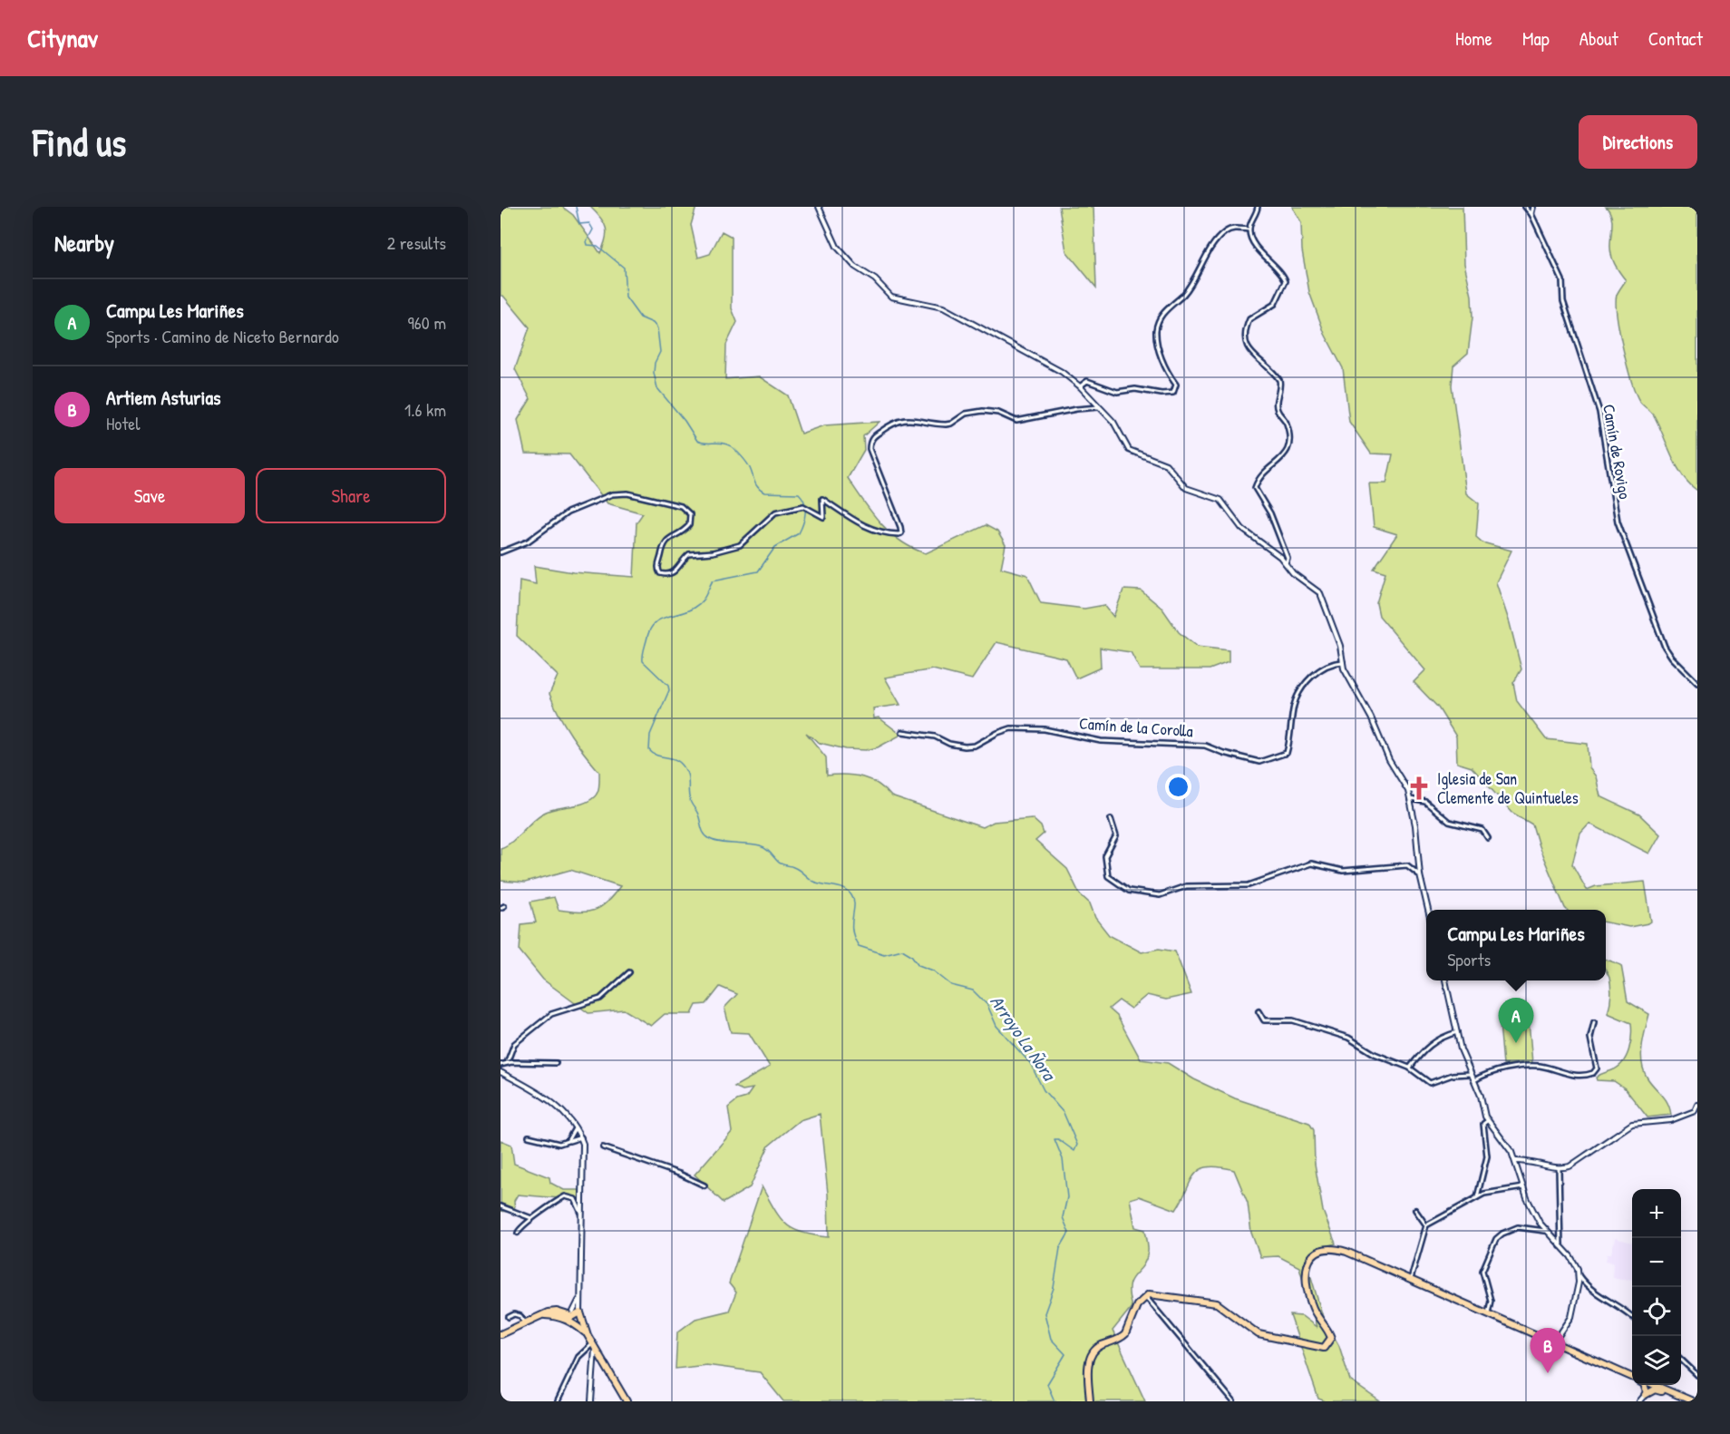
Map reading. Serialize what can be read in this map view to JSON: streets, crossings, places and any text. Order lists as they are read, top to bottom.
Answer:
{
  "streets": {
    "street": ["Camín de Rovigo", "Camín de la Corolla"]
  },
  "water": ["Arroyo La Ñora"],
  "places": {
    "church": ["Iglesia de San Clemente de Quintueles"]
  },
  "page": {
    "header": "Citynav",
    "nav": [
      "Home",
      "Map",
      "About",
      "Contact"
    ],
    "buttons": [
      "Directions",
      ["Save", "Share"]
    ],
    "title": "Find us",
    "heading": ["Nearby", "2 results"],
    "list": [
      {
        "mark": "A",
        "name": "Campu Les Mariñes",
        "note": "Sports · Camino de Niceto Bernardo",
        "value": "960 m"
      },
      {
        "mark": "B",
        "name": "Artiem Asturias",
        "note": "Hotel",
        "value": "1.6 km"
      }
    ],
    "popup": ["Campu Les Mariñes", "Sports"],
    "pins": ["A", "B"],
    "map_buttons": ["+", "−"]
  }
}
